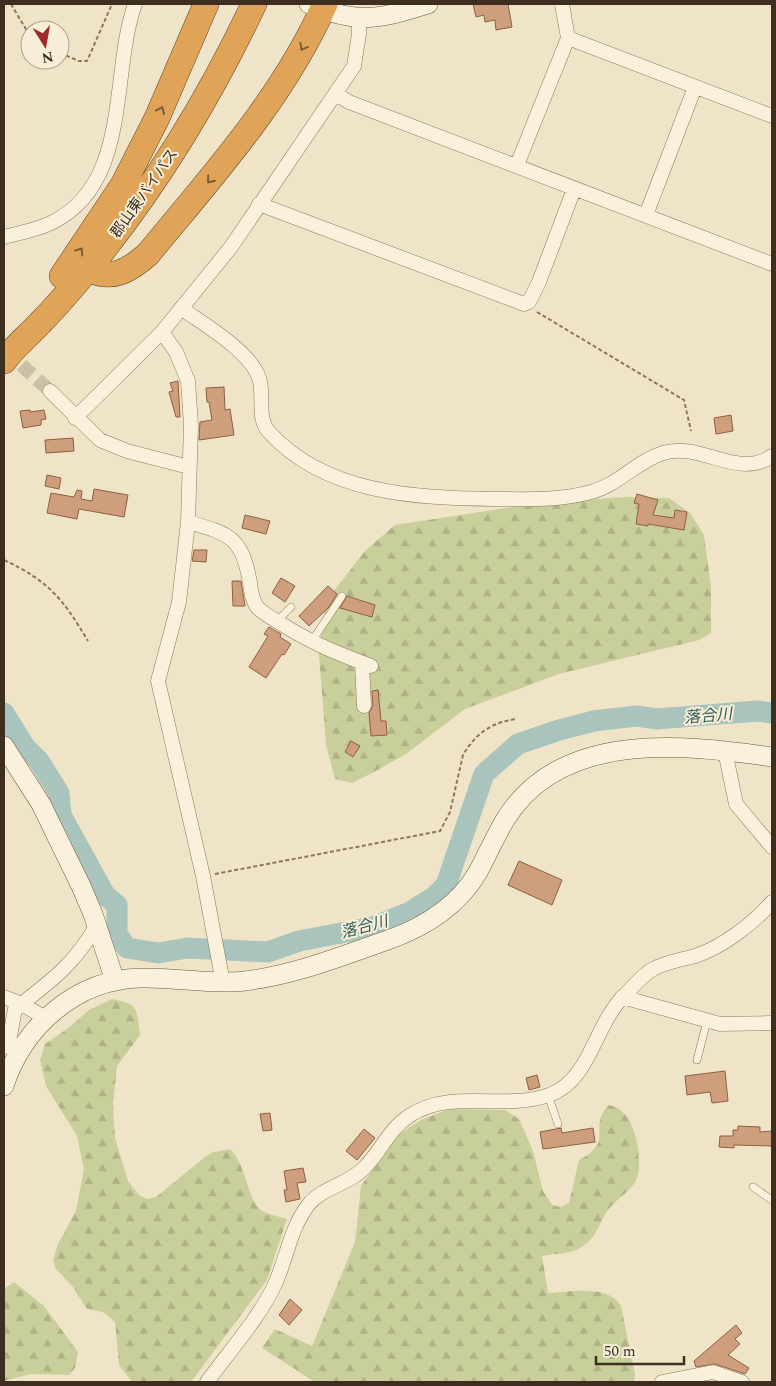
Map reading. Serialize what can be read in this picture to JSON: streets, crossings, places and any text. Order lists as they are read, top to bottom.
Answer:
{
  "streets": {
    "highway": ["郡山東バイパス"]
  },
  "water": ["落合川"],
  "scale_bar": "50 m",
  "north": "bottom"
}
